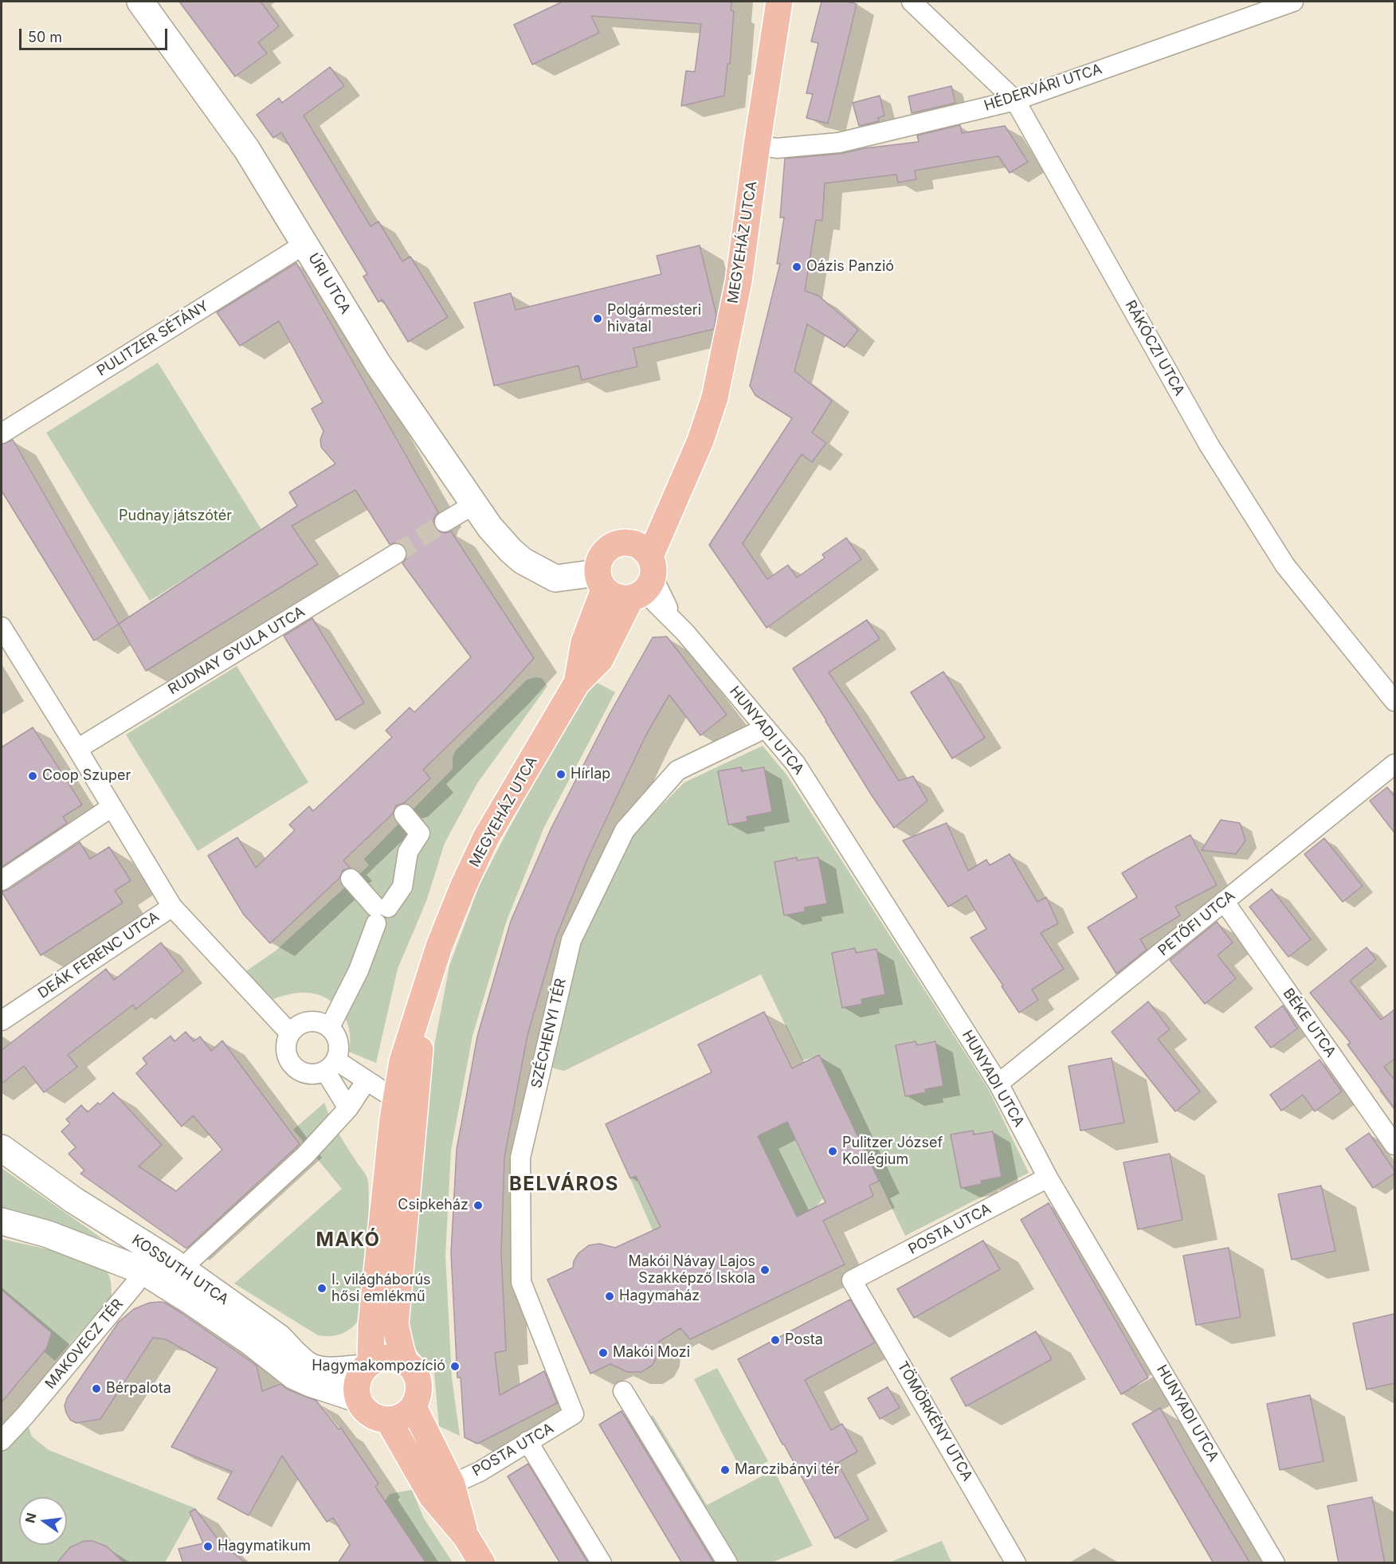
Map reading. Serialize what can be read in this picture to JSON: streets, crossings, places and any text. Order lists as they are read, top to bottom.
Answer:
{
  "streets": {
    "main road": ["MEGYEHÁZ UTCA", "ÚRI UTCA", "KOSSUTH UTCA"],
    "street": [
      "HÉDERVÁRI UTCA",
      "PULITZER SÉTÁNY",
      "RÁKÓCZI UTCA",
      "RUDNAY GYULA UTCA",
      "HUNYADI UTCA",
      "PETŐFI UTCA",
      "DEÁK FERENC UTCA",
      "BÉKE UTCA",
      "SZÉCHENYI TÉR",
      "POSTA UTCA",
      "MAKOVECZ TÉR",
      "TÖMÖRKÉNY UTCA"
    ]
  },
  "crossings": [
    ["HÉDERVÁRI UTCA", "MEGYEHÁZ UTCA"],
    ["HÉDERVÁRI UTCA", "RÁKÓCZI UTCA"],
    ["MEGYEHÁZ UTCA", "HUNYADI UTCA"],
    ["ÚRI UTCA", "PULITZER SÉTÁNY"],
    ["RUDNAY GYULA UTCA", "DEÁK FERENC UTCA"],
    ["HUNYADI UTCA", "PETŐFI UTCA"],
    ["HUNYADI UTCA", "SZÉCHENYI TÉR"],
    ["HUNYADI UTCA", "POSTA UTCA"],
    ["PETŐFI UTCA", "BÉKE UTCA"],
    ["SZÉCHENYI TÉR", "POSTA UTCA"],
    ["POSTA UTCA", "TÖMÖRKÉNY UTCA"],
    ["KOSSUTH UTCA", "MAKOVECZ TÉR"]
  ],
  "districts": ["BELVÁROS", "MAKÓ"],
  "parks": ["Pudnay játszótér"],
  "places": [
    "Oázis Panzió",
    "Polgármesteri hivatal",
    "Hírlap",
    "Coop Szuper",
    "Pulitzer József Kollégium",
    "Csipkeház",
    "Makói Návay Lajos Szakképző Iskola",
    "I. világháborús hősi emlékmű",
    "Hagymaház",
    "Posta",
    "Makói Mozi",
    "Hagymakompozíció",
    "Bérpalota",
    "Marczibányi tér",
    "Hagymatikum"
  ],
  "scale_bar": "50 m",
  "north": "left"
}
